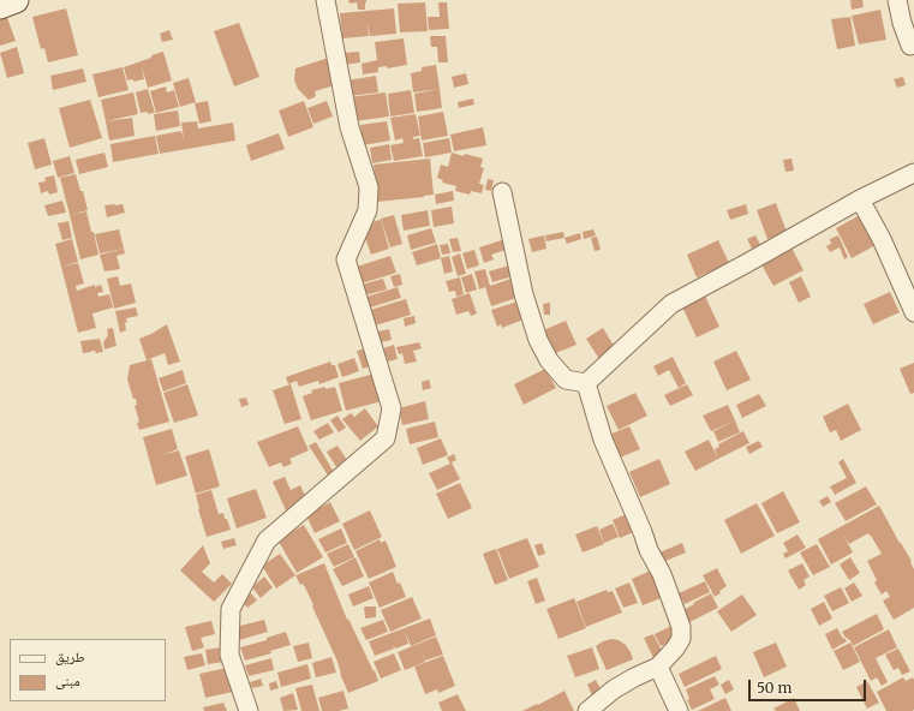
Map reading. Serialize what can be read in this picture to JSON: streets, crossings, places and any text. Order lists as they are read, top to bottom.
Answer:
{
  "legend": ["طريق", "مبنى"],
  "scale_bar": "50 m"
}
